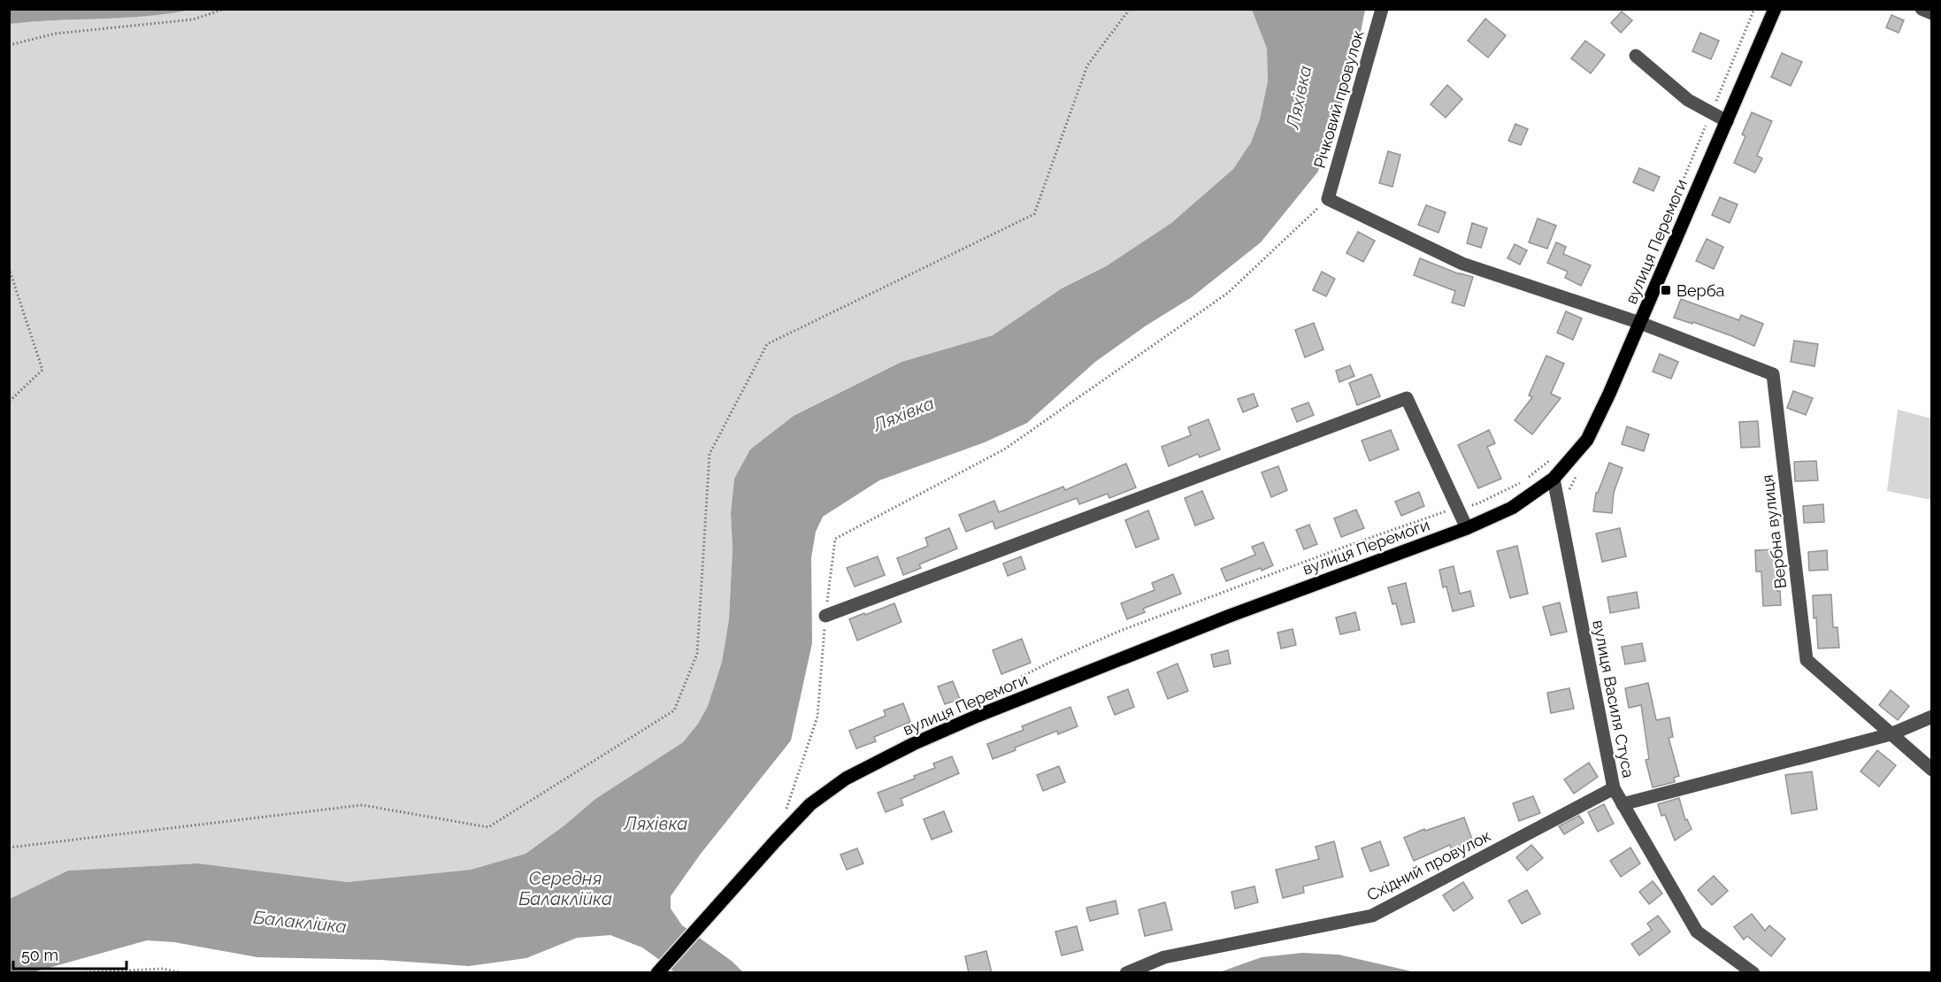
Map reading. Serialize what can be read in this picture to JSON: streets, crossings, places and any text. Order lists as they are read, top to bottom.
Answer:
{
  "streets": {
    "main road": ["вулиця Перемоги"],
    "street": [
      "Річковий провулок",
      "Вербна вулиця",
      "вулиця Василя Стуса",
      "Східний провулок"
    ]
  },
  "crossings": [
    ["вулиця Перемоги", "Вербна вулиця"],
    ["вулиця Перемоги", "вулиця Василя Стуса"],
    ["вулиця Василя Стуса", "Східний провулок"]
  ],
  "water": ["Ляхівка", "Середня Балаклійка", "Балаклійка"],
  "places": {
    "transit": ["Верба"]
  },
  "scale_bar": "50 m"
}
